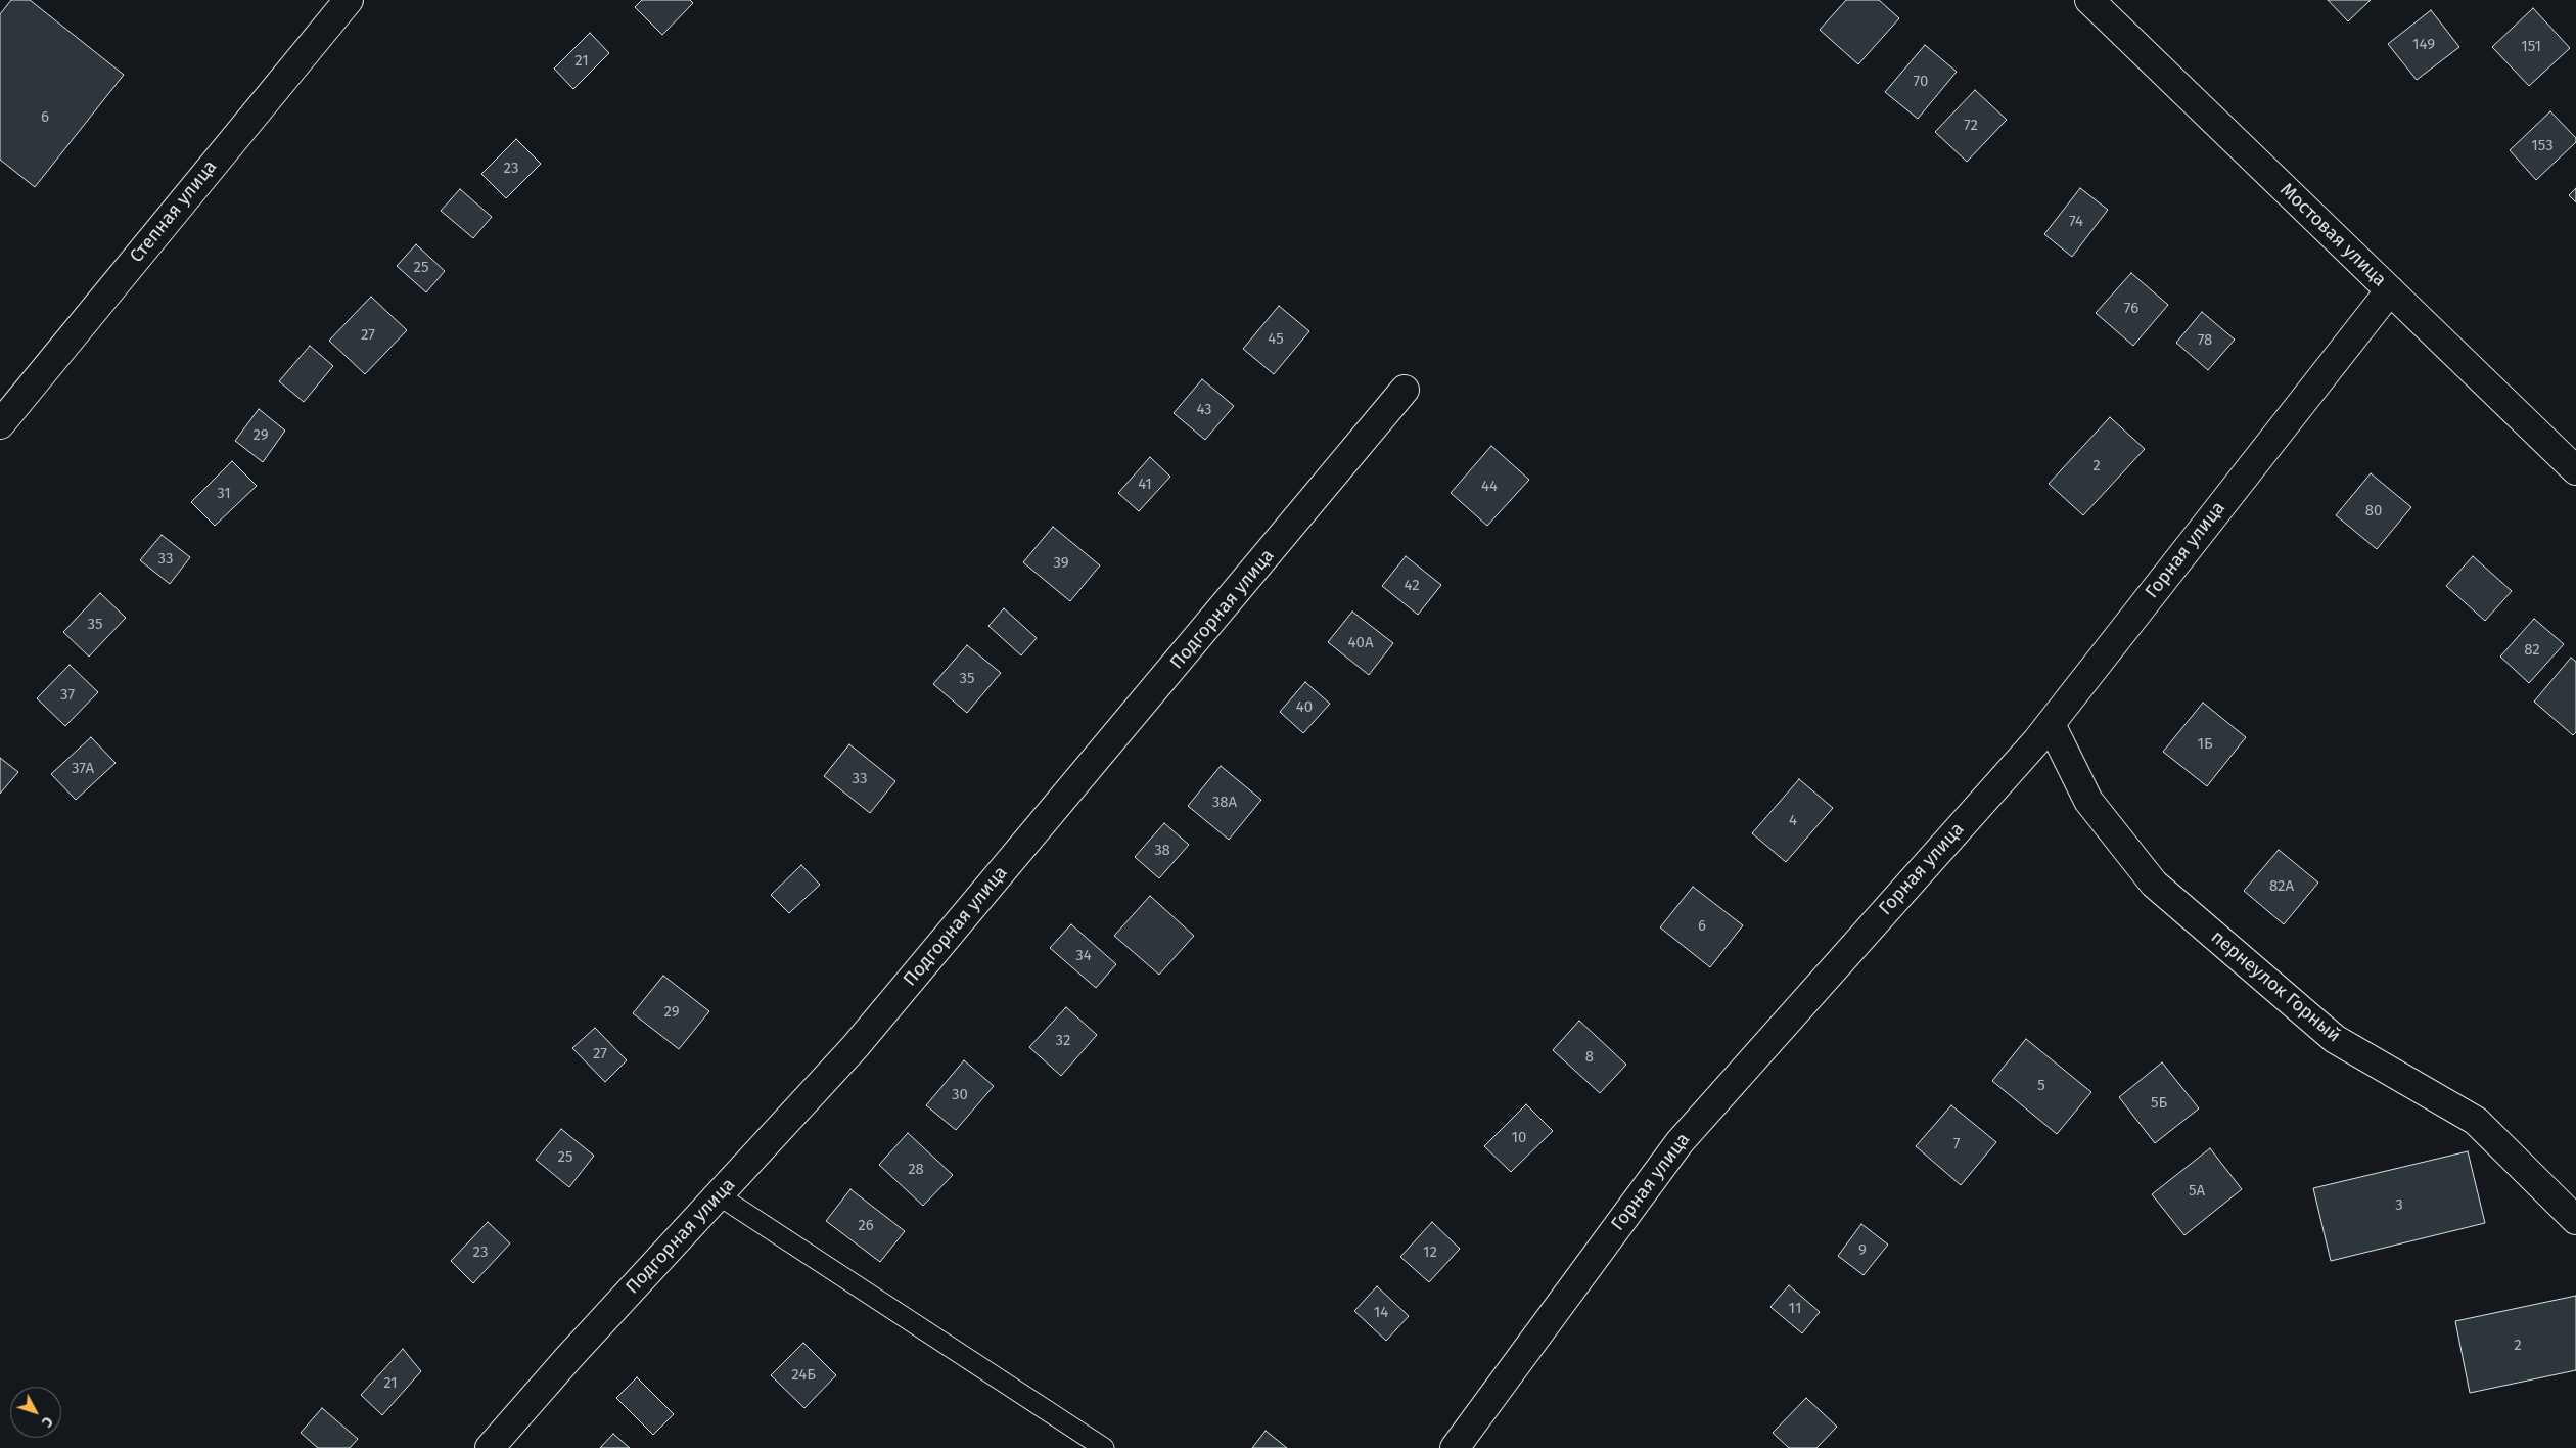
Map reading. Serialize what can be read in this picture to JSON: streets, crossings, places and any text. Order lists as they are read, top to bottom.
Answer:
{
  "streets": {
    "street": [
      "Степная улица",
      "Мостовая улица",
      "Горная улица",
      "Подгорная улица",
      "пернеулок Горный"
    ]
  },
  "crossings": [
    ["Мостовая улица", "Горная улица"],
    ["Горная улица", "пернеулок Горный"]
  ],
  "house_numbers": [
    "149",
    "151",
    "21",
    "70",
    "6",
    "72",
    "153",
    "23",
    "74",
    "25",
    "76",
    "27",
    "45",
    "78",
    "43",
    "29",
    "2",
    "41",
    "44",
    "31",
    "80",
    "33",
    "39",
    "42",
    "35",
    "40А",
    "82",
    "35",
    "37",
    "40",
    "1Б",
    "37А",
    "33",
    "38А",
    "4",
    "38",
    "82А",
    "6",
    "34",
    "29",
    "32",
    "27",
    "8",
    "5",
    "30",
    "5Б",
    "10",
    "7",
    "25",
    "28",
    "5А",
    "3",
    "26",
    "9",
    "23",
    "12",
    "11",
    "14",
    "2",
    "24Б",
    "21"
  ],
  "north": "bottom right"
}
